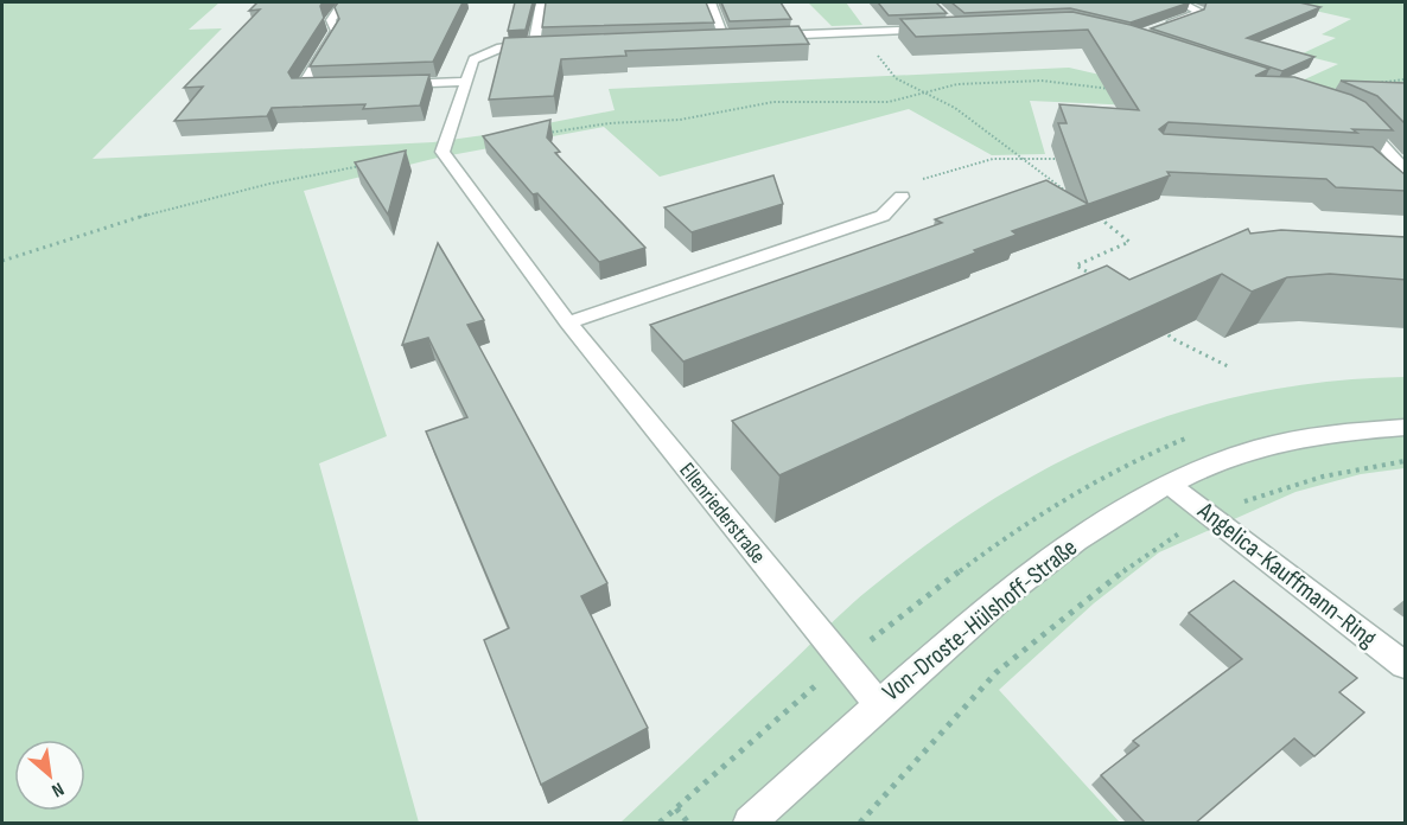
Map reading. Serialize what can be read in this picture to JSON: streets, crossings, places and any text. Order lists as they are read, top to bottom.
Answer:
{
  "streets": {
    "street": ["Ellenriederstraße", "Angelica-Kauffmann-Ring", "Von-Droste-Hülshoff-Straße"]
  },
  "crossings": [
    ["Ellenriederstraße", "Von-Droste-Hülshoff-Straße"],
    ["Angelica-Kauffmann-Ring", "Von-Droste-Hülshoff-Straße"]
  ],
  "north": "bottom right"
}
